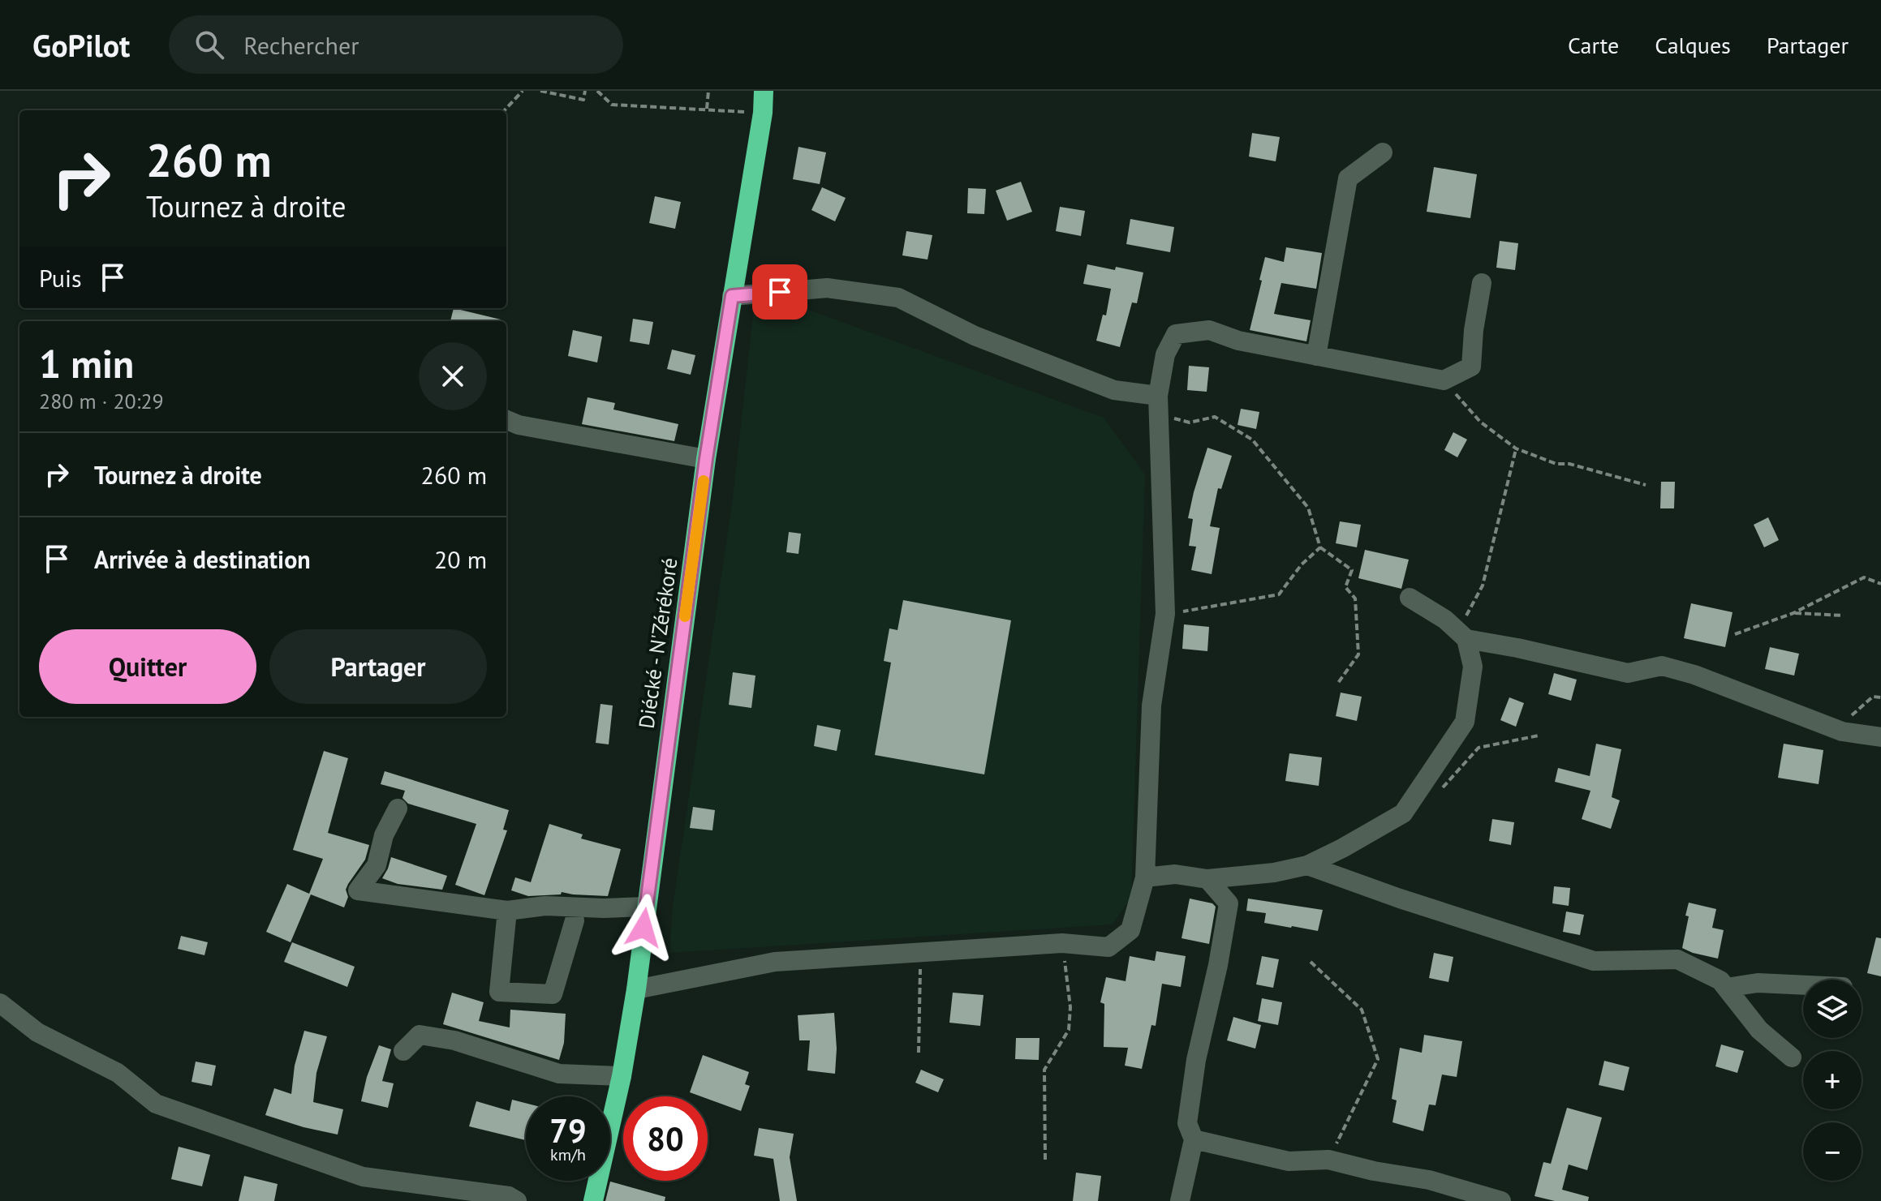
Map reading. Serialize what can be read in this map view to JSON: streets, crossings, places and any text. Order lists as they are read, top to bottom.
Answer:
{
  "streets": {
    "highway": ["Diécké - N'Zérékoré"]
  },
  "page": {
    "header": "GoPilot",
    "search": "Rechercher",
    "nav": ["Carte", "Calques", "Partager"],
    "turn": ["260 m", "Tournez à droite"],
    "then": "Puis",
    "heading": ["1 min", "280 m · 20:29"],
    "list": [
      {
        "name": "Tournez à droite",
        "value": "260 m"
      },
      {
        "name": "Arrivée à destination",
        "value": "20 m"
      }
    ],
    "buttons": ["Quitter", "Partager"],
    "map_buttons": ["+", "−"],
    "speed": "79 km/h",
    "limit": "80"
  }
}
